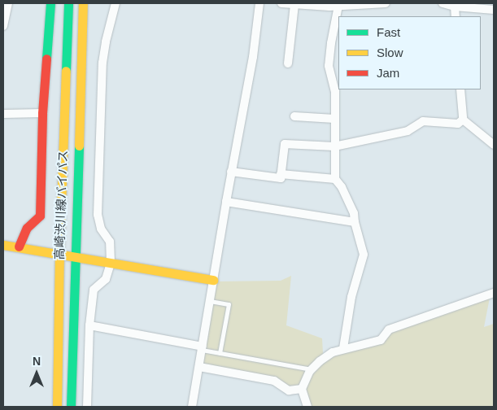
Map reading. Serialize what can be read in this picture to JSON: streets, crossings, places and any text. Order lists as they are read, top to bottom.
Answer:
{
  "streets": {
    "main road": ["高崎渋川線バイパス"]
  },
  "legend": ["Fast", "Slow", "Jam"],
  "north": "top"
}
